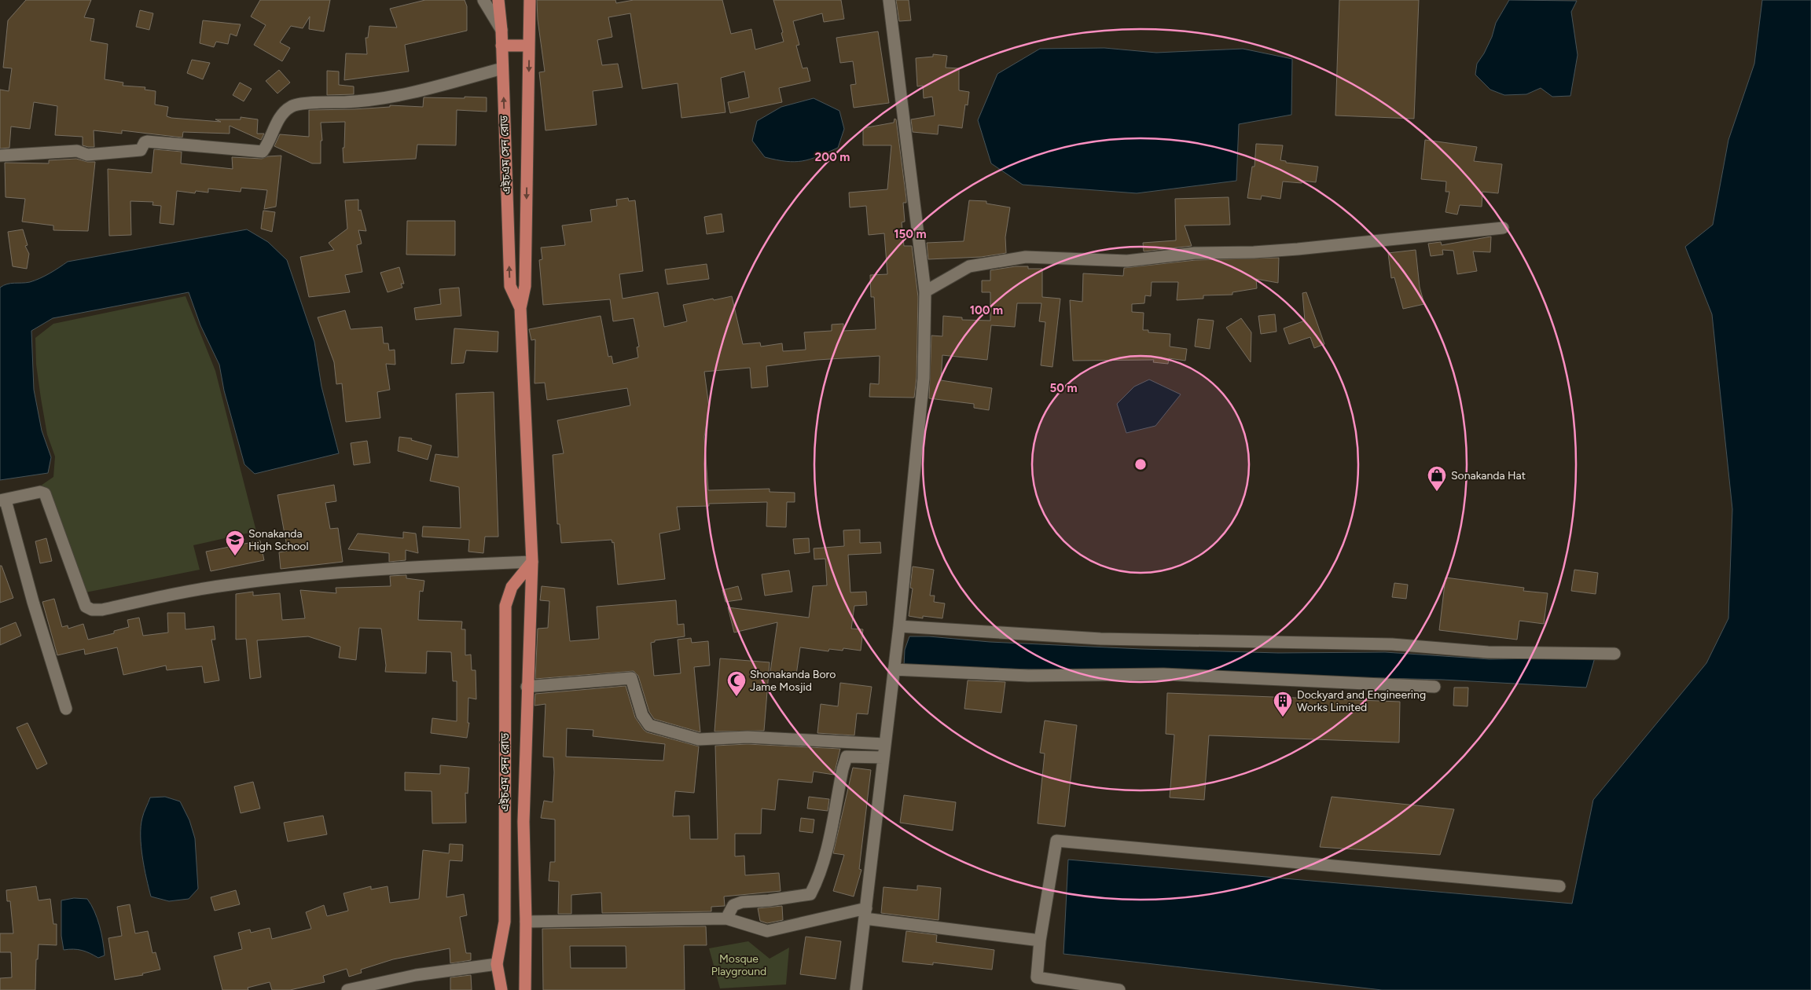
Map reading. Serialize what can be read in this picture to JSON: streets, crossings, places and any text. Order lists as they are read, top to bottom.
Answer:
{
  "streets": {
    "main road": ["এইচএম সেন রোড"]
  },
  "parks": ["Mosque Playground"],
  "places": {
    "shop": ["Sonakanda Hat"],
    "school or university": ["Sonakanda High School"],
    "mosque": ["Shonakanda Boro Jame Mosjid"],
    "building": ["Dockyard and Engineering Works Limited"]
  },
  "rings": [
    "200 m",
    "150 m",
    "100 m",
    "50 m"
  ]
}
